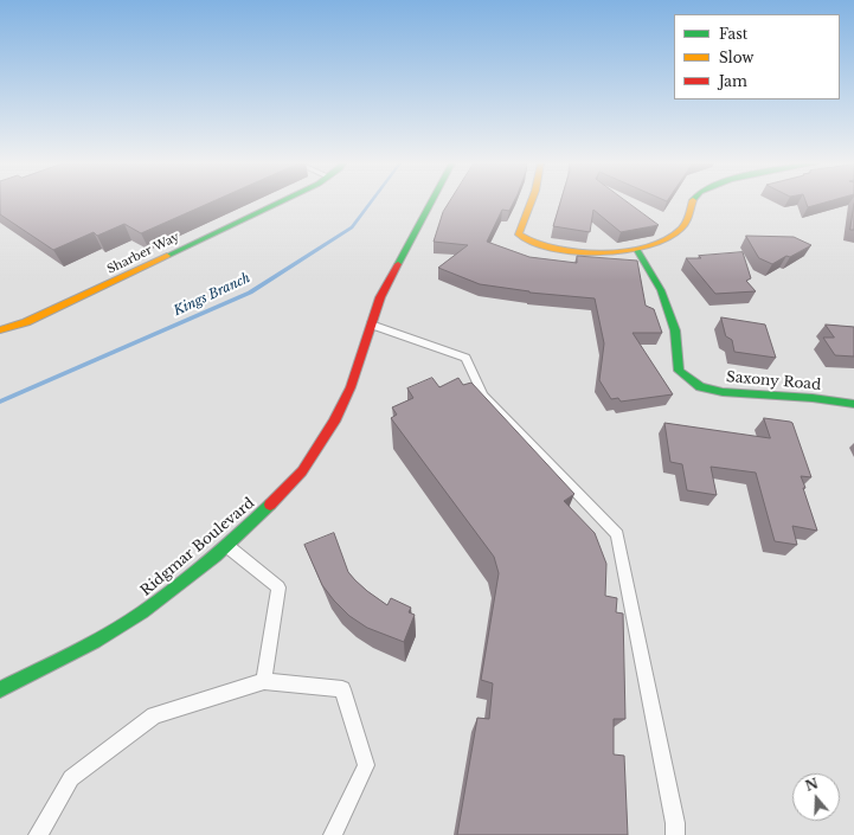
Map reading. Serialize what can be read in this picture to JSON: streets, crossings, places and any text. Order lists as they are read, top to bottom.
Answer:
{
  "streets": {
    "street": ["Sharber Way", "Saxony Road", "Ridgmar Boulevard"]
  },
  "water": ["Kings Branch"],
  "legend": ["Fast", "Slow", "Jam"],
  "north": "top"
}
